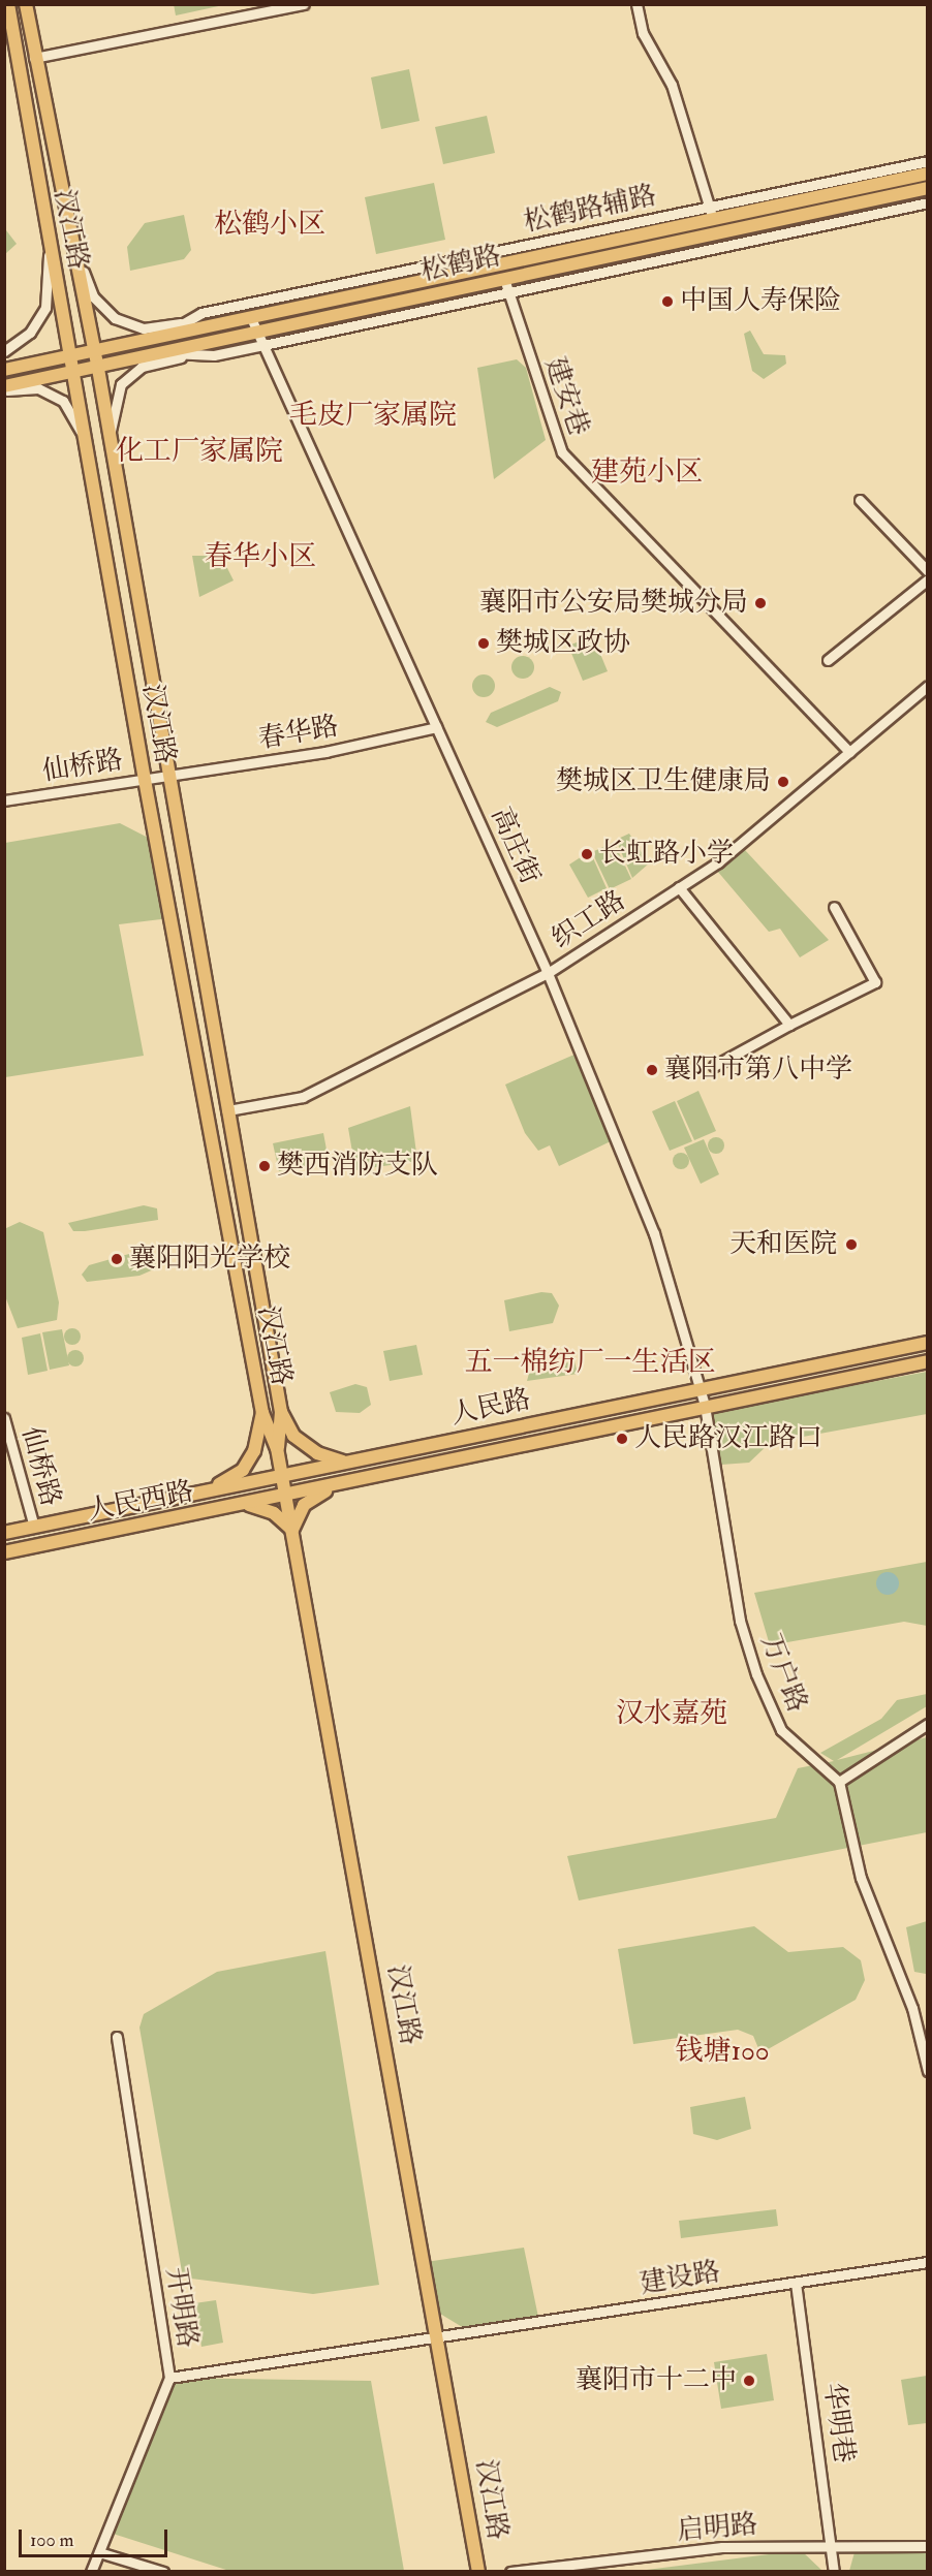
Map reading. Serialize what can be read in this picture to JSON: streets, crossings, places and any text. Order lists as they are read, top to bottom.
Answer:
{
  "streets": {
    "main road": [
      "汉江路",
      "松鹤路",
      "人民路",
      "人民西路"
    ],
    "street": [
      "松鹤路辅路",
      "建安巷",
      "春华路",
      "仙桥路",
      "高庄街",
      "织工路",
      "万户路",
      "建设路",
      "开明路",
      "华明巷",
      "启明路"
    ]
  },
  "crossings": [
    ["松鹤路辅路", "松鹤路"],
    ["汉江路", "松鹤路"],
    ["汉江路", "春华路"],
    ["汉江路", "仙桥路"],
    ["汉江路", "织工路"],
    ["汉江路", "人民路"],
    ["汉江路", "人民西路"],
    ["汉江路", "建设路"],
    ["松鹤路", "建安巷"],
    ["松鹤路", "高庄街"],
    ["建安巷", "织工路"],
    ["春华路", "仙桥路"],
    ["春华路", "高庄街"],
    ["仙桥路", "人民西路"],
    ["高庄街", "织工路"],
    ["高庄街", "人民路"],
    ["高庄街", "万户路"],
    ["人民路", "人民西路"],
    ["人民路", "万户路"],
    ["建设路", "开明路"],
    ["建设路", "华明巷"],
    ["华明巷", "启明路"]
  ],
  "districts": [
    "松鹤小区",
    "毛皮厂家属院",
    "化工厂家属院",
    "建苑小区",
    "春华小区",
    "五一棉纺厂一生活区",
    "汉水嘉苑",
    "钱塘100"
  ],
  "places": [
    "中国人寿保险",
    "襄阳市公安局樊城分局",
    "樊城区政协",
    "樊城区卫生健康局",
    "长虹路小学",
    "襄阳市第八中学",
    "樊西消防支队",
    "天和医院",
    "襄阳阳光学校",
    "人民路汉江路口",
    "襄阳市十二中"
  ],
  "scale_bar": "100 m"
}
